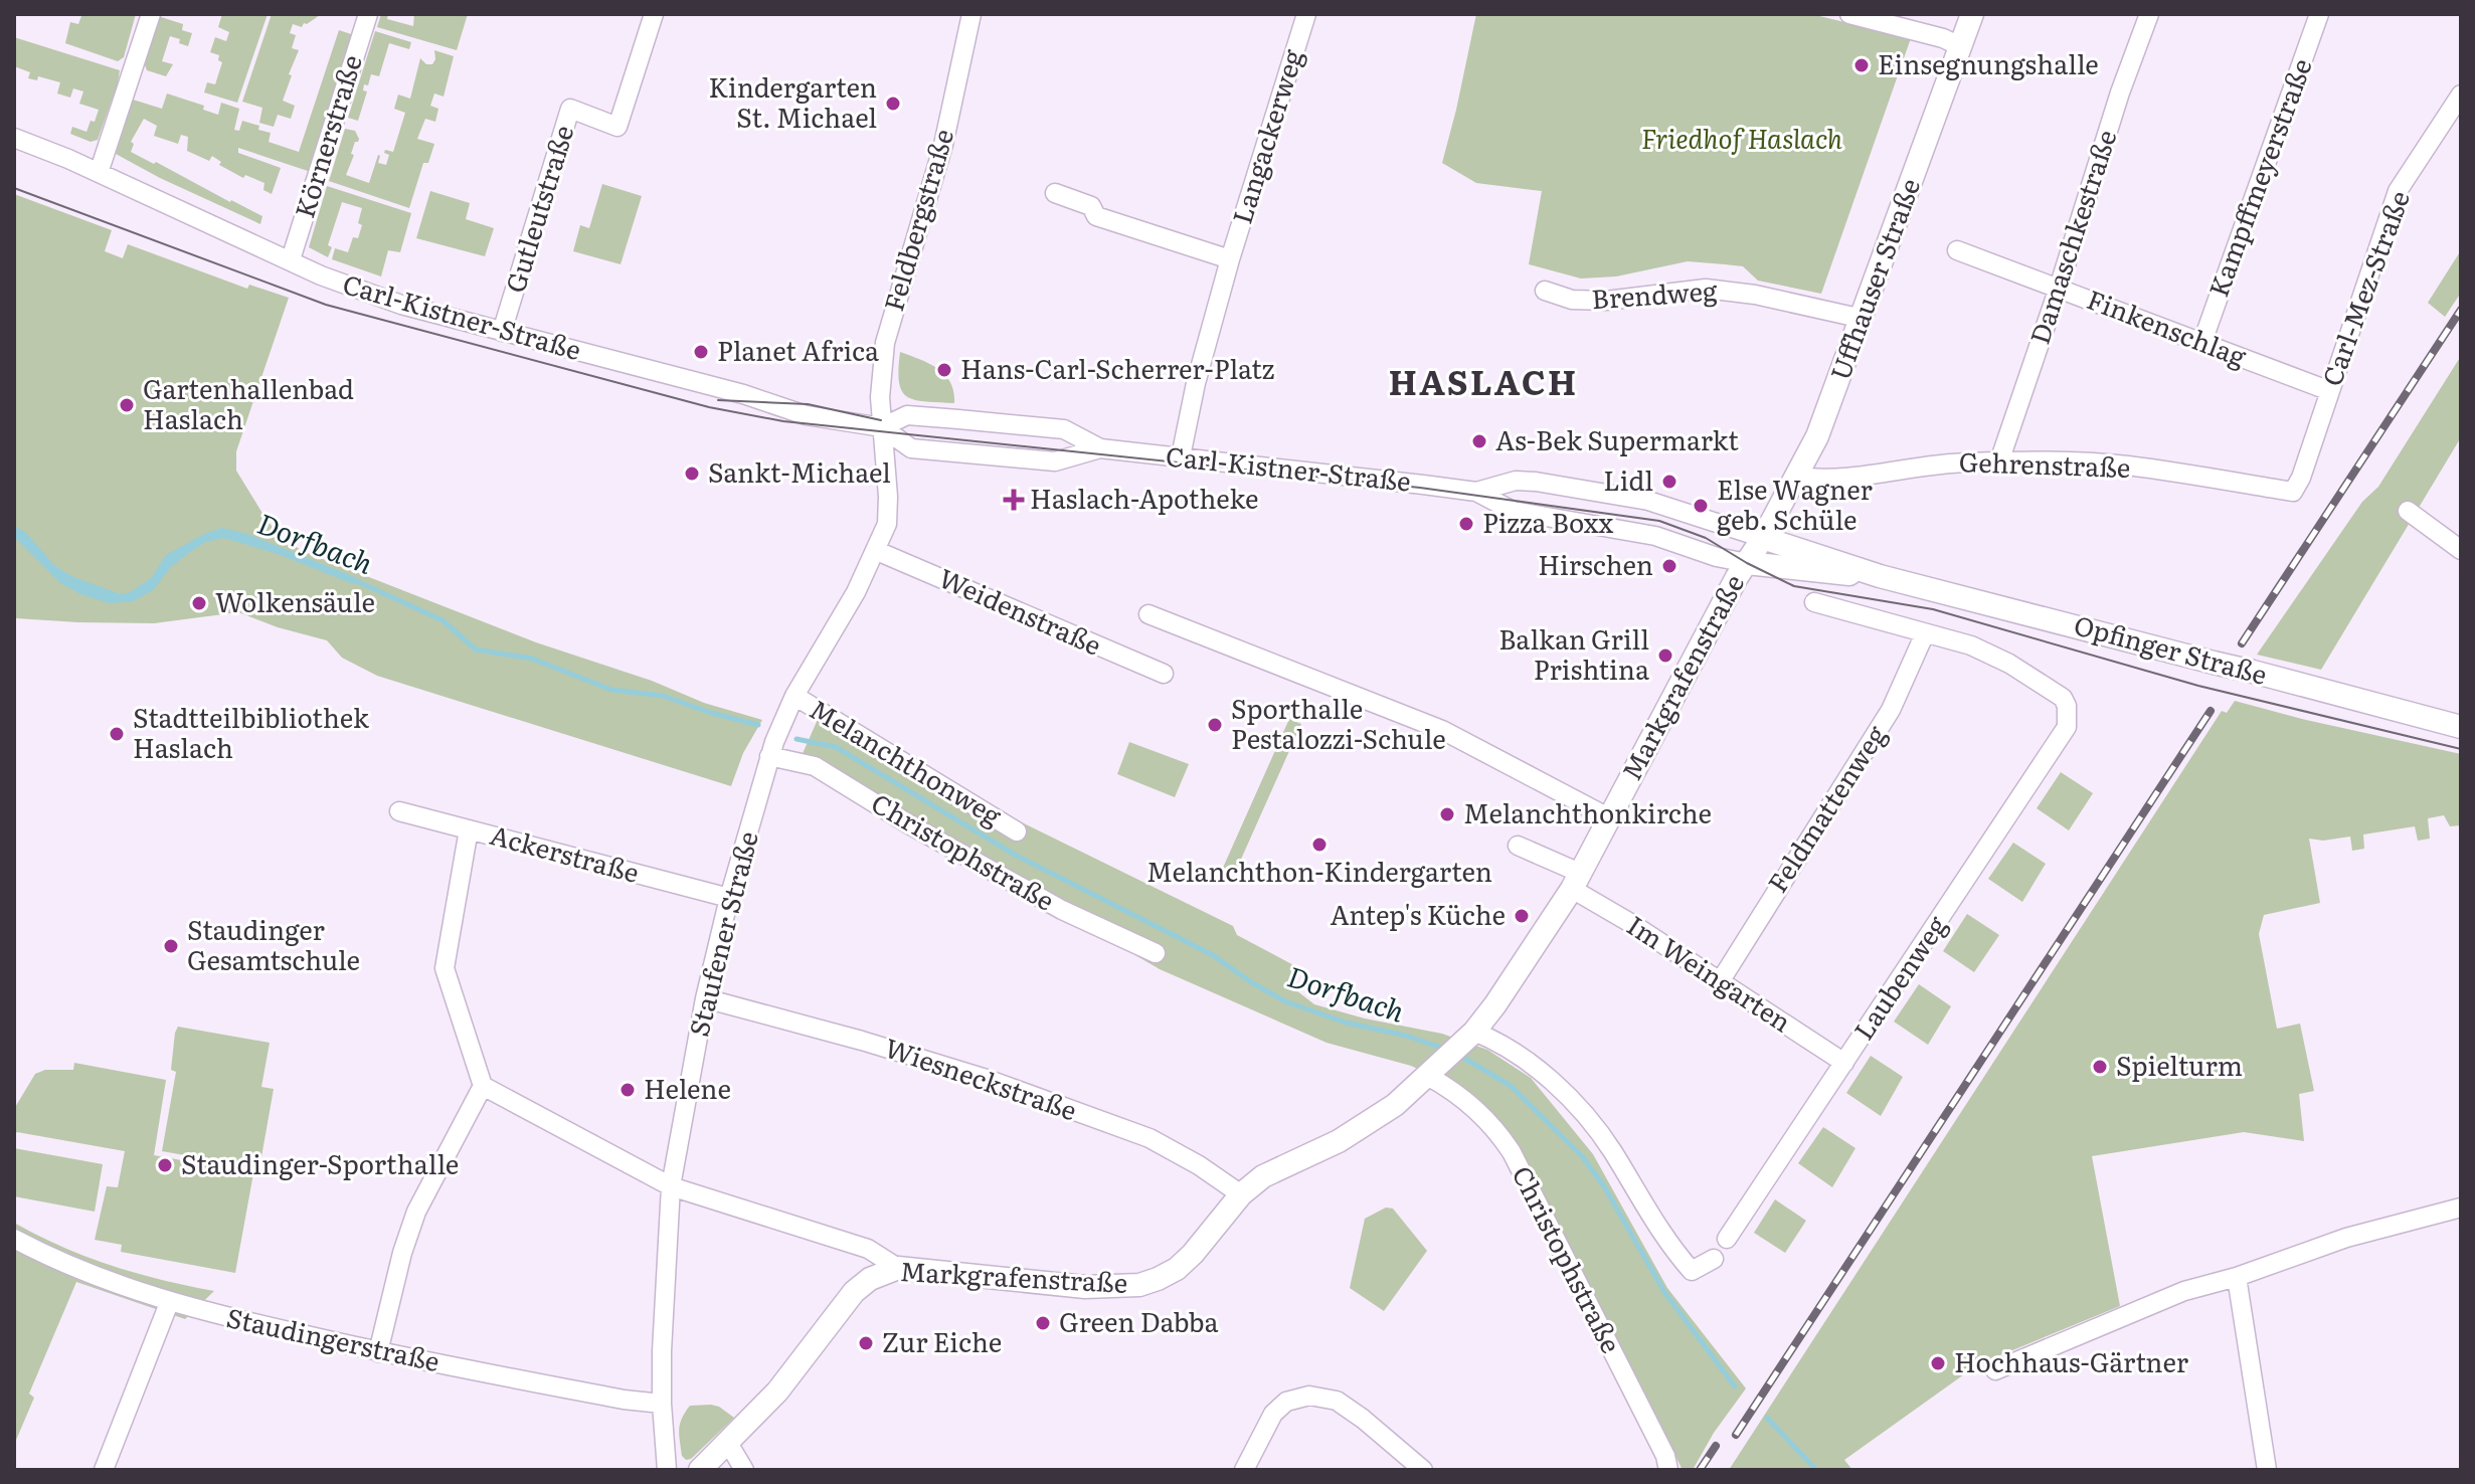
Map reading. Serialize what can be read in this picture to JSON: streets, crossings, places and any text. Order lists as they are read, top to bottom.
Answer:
{
  "streets": {
    "street": [
      "Körnerstraße",
      "Langackerweg",
      "Kampffmeyerstraße",
      "Gutleutstraße",
      "Feldbergstraße",
      "Damaschkestraße",
      "Uffhauser Straße",
      "Carl-Mez-Straße",
      "Brendweg",
      "Carl-Kistner-Straße",
      "Finkenschlag",
      "Gehrenstraße",
      "Weidenstraße",
      "Opfinger Straße",
      "Markgrafenstraße",
      "Melanchthonweg",
      "Feldmattenweg",
      "Christophstraße",
      "Ackerstraße",
      "Staufener Straße",
      "Im Weingarten",
      "Laubenweg",
      "Wiesneckstraße",
      "Staudingerstraße"
    ]
  },
  "crossings": [
    ["Körnerstraße", "Carl-Kistner-Straße"],
    ["Langackerweg", "Carl-Kistner-Straße"],
    ["Kampffmeyerstraße", "Finkenschlag"],
    ["Gutleutstraße", "Carl-Kistner-Straße"],
    ["Feldbergstraße", "Carl-Kistner-Straße"],
    ["Feldbergstraße", "Staufener Straße"],
    ["Damaschkestraße", "Finkenschlag"],
    ["Damaschkestraße", "Gehrenstraße"],
    ["Uffhauser Straße", "Brendweg"],
    ["Uffhauser Straße", "Carl-Kistner-Straße"],
    ["Uffhauser Straße", "Gehrenstraße"],
    ["Uffhauser Straße", "Opfinger Straße"],
    ["Uffhauser Straße", "Markgrafenstraße"],
    ["Carl-Mez-Straße", "Finkenschlag"],
    ["Carl-Mez-Straße", "Gehrenstraße"],
    ["Carl-Kistner-Straße", "Opfinger Straße"],
    ["Carl-Kistner-Straße", "Markgrafenstraße"],
    ["Carl-Kistner-Straße", "Staufener Straße"],
    ["Weidenstraße", "Staufener Straße"],
    ["Opfinger Straße", "Markgrafenstraße"],
    ["Markgrafenstraße", "Christophstraße"],
    ["Markgrafenstraße", "Im Weingarten"],
    ["Markgrafenstraße", "Wiesneckstraße"],
    ["Melanchthonweg", "Staufener Straße"],
    ["Feldmattenweg", "Im Weingarten"],
    ["Feldmattenweg", "Laubenweg"],
    ["Christophstraße", "Staufener Straße"],
    ["Ackerstraße", "Staufener Straße"],
    ["Staufener Straße", "Wiesneckstraße"],
    ["Staufener Straße", "Staudingerstraße"],
    ["Im Weingarten", "Laubenweg"]
  ],
  "districts": ["HASLACH"],
  "water": ["Dorfbach"],
  "parks": ["Friedhof Haslach"],
  "places": {
    "other": [
      "Einsegnungshalle",
      "Kindergarten St. Michael",
      "Planet Africa",
      "Hans-Carl-Scherrer-Platz",
      "Gartenhallenbad Haslach",
      "As-Bek Supermarkt",
      "Sankt-Michael",
      "Lidl",
      "Else Wagner geb. Schüle",
      "Pizza Boxx",
      "Hirschen",
      "Wolkensäule",
      "Balkan Grill Prishtina",
      "Sporthalle Pestalozzi-Schule",
      "Stadtteilbibliothek Haslach",
      "Melanchthonkirche",
      "Melanchthon-Kindergarten",
      "Antep's Küche",
      "Staudinger Gesamtschule",
      "Spielturm",
      "Helene",
      "Staudinger-Sporthalle",
      "Green Dabba",
      "Zur Eiche",
      "Hochhaus-Gärtner"
    ],
    "health": ["Haslach-Apotheke"]
  }
}
